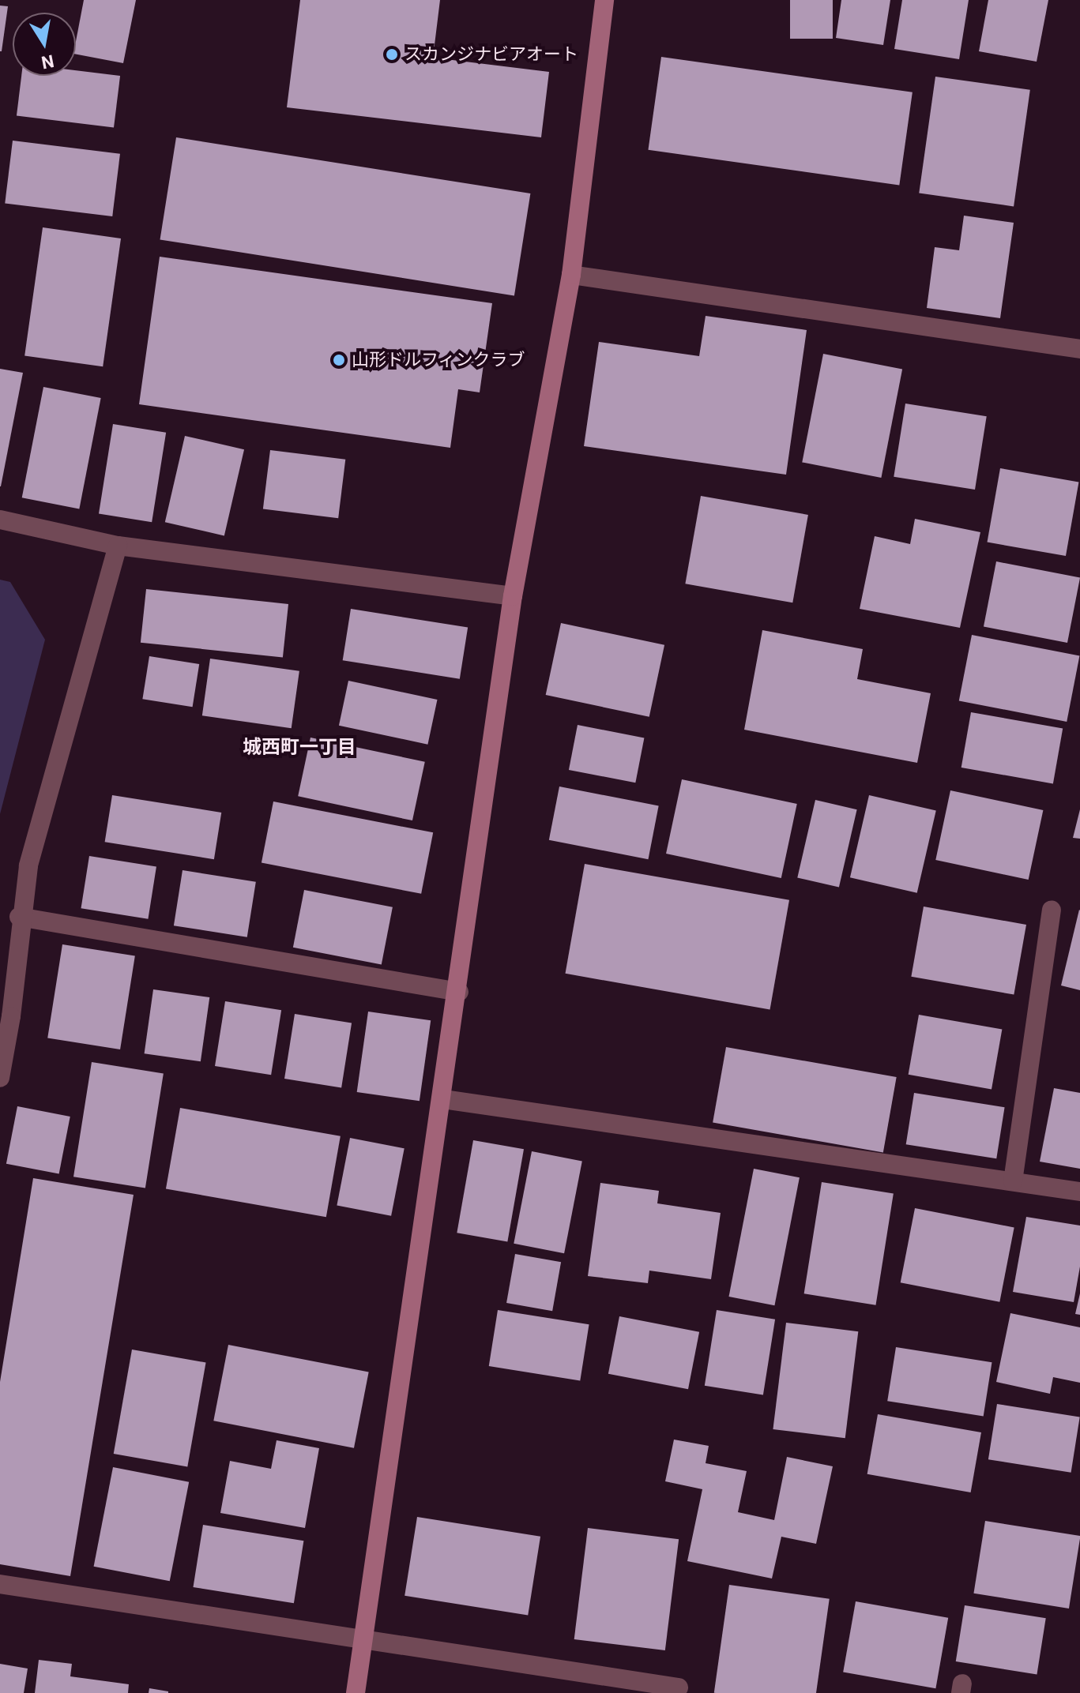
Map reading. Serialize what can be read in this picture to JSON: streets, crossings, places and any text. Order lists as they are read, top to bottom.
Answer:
{
  "districts": ["城西町一丁目"],
  "places": ["スカンジナビアオート", "山形ドルフィンクラブ"],
  "north": "bottom"
}
